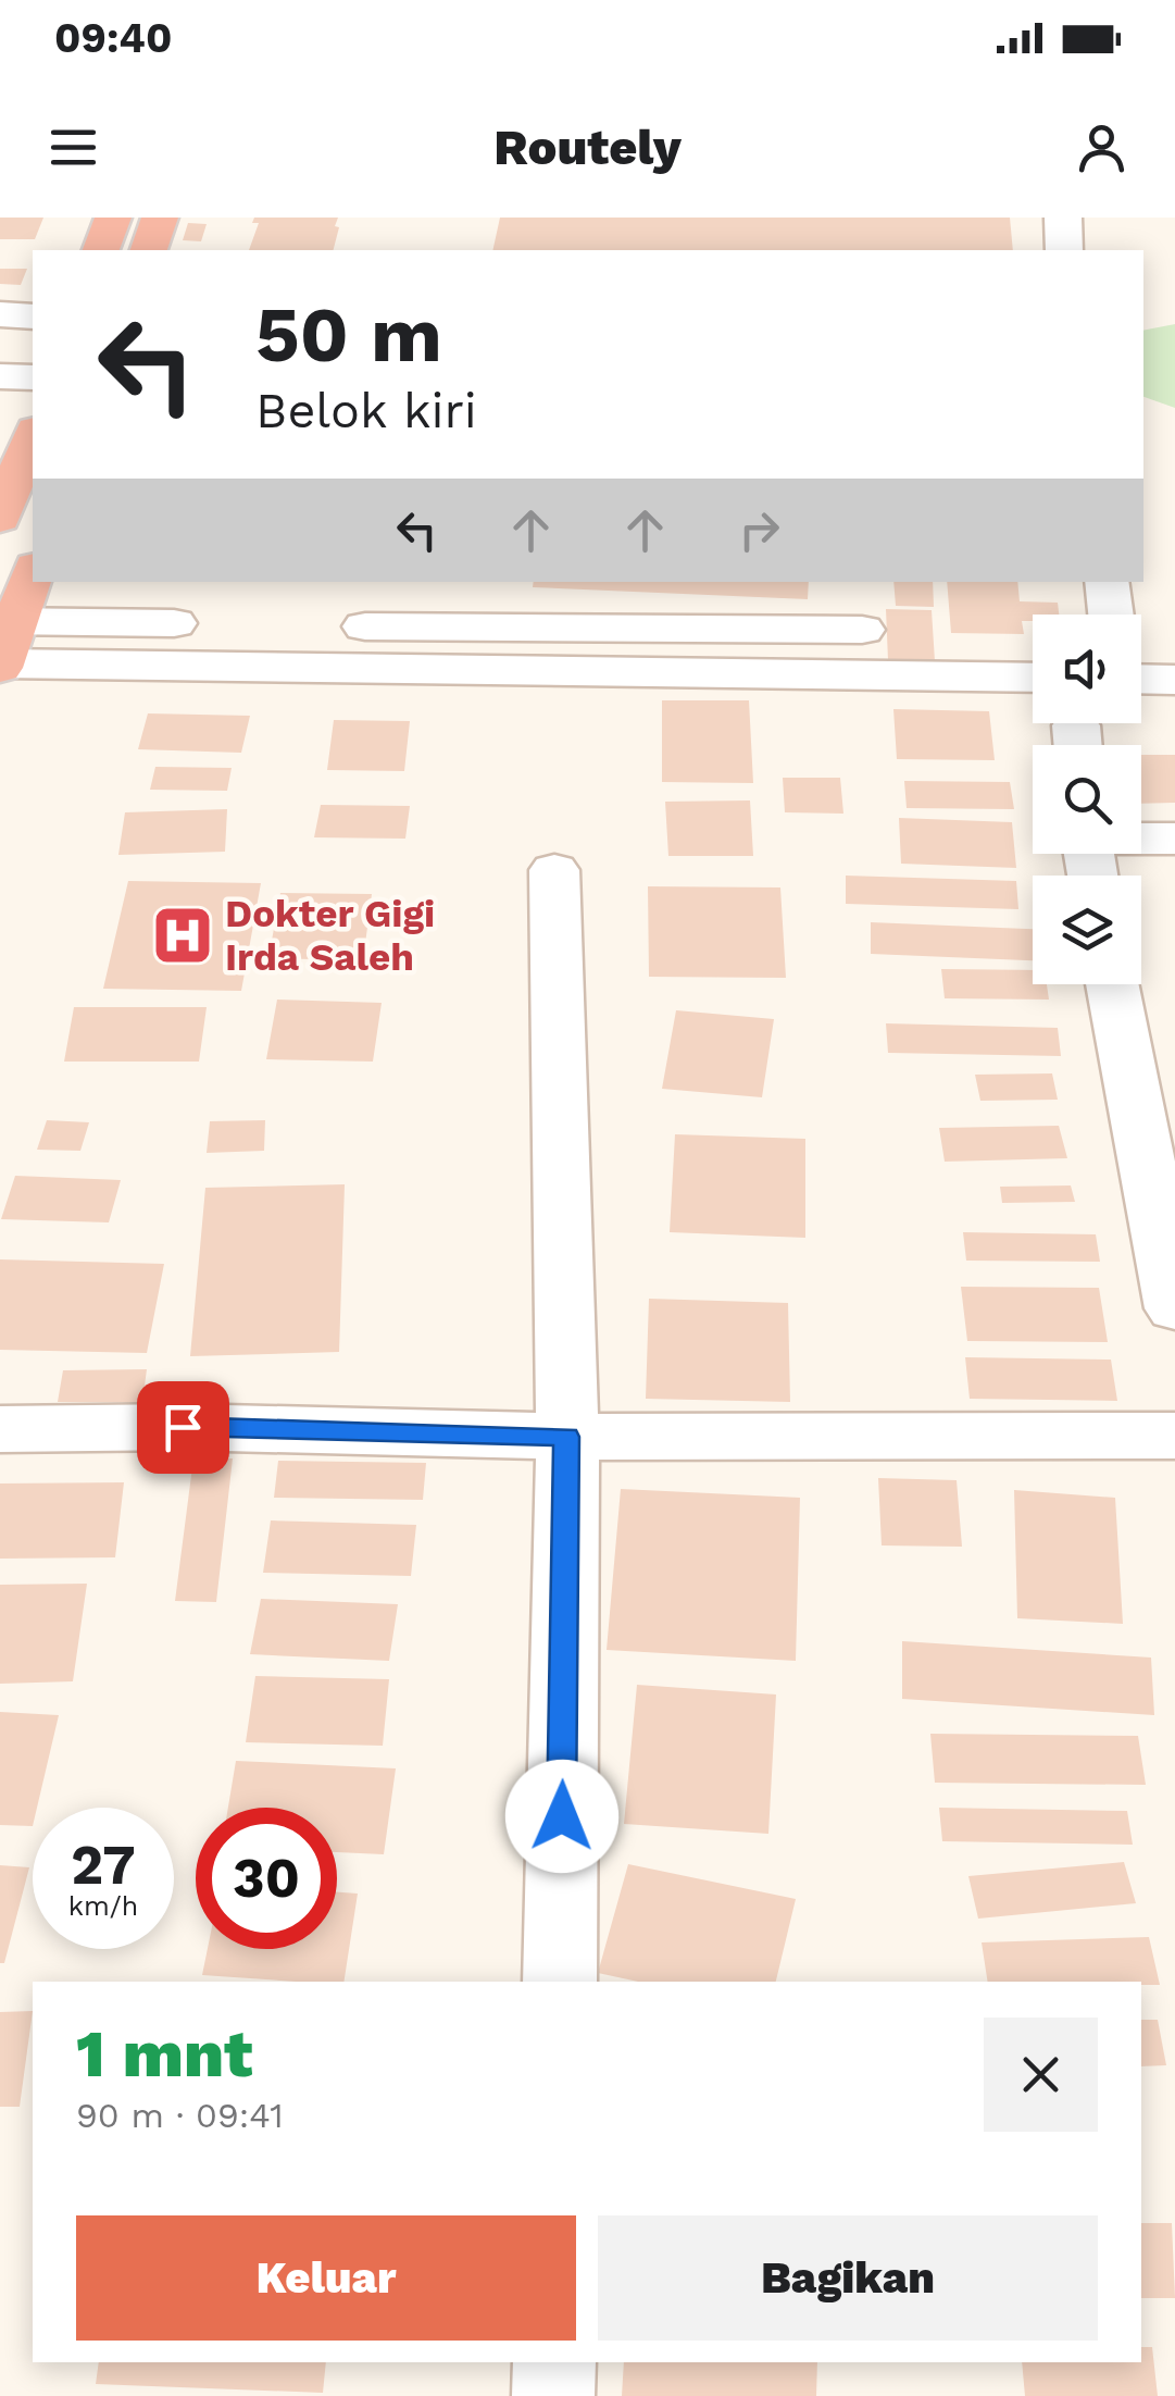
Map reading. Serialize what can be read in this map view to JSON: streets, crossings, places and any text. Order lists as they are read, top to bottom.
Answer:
{
  "places": {
    "hospital": ["Dokter Gigi Irda Saleh"]
  },
  "page": {
    "status": "09:40",
    "header": "Routely",
    "turn": ["50 m", "Belok kiri"],
    "speed": "27 km/h",
    "limit": "30",
    "heading": ["1 mnt", "90 m · 09:41"],
    "buttons": ["Keluar", "Bagikan"]
  }
}
